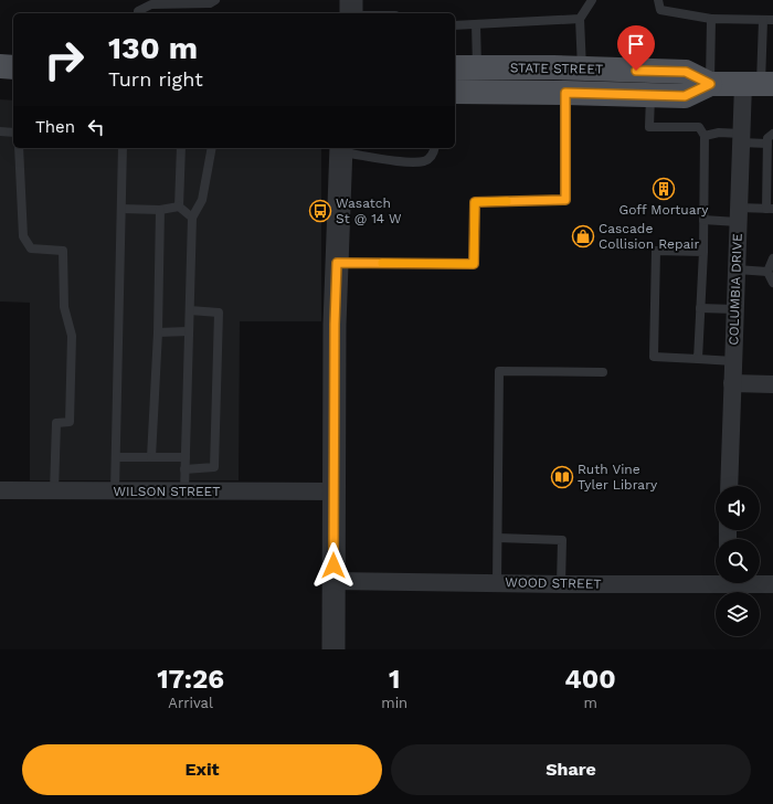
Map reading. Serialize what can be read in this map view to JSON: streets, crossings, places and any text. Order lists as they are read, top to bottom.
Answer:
{
  "streets": {
    "main road": ["STATE STREET"],
    "street": ["COLUMBIA DRIVE", "WILSON STREET", "WOOD STREET"]
  },
  "crossings": [
    ["STATE STREET", "COLUMBIA DRIVE"]
  ],
  "places": {
    "building": ["Goff Mortuary"],
    "bus stop": ["Wasatch St @ 14 W"],
    "shop": ["Cascade Collision Repair"],
    "library": ["Ruth Vine Tyler Library"]
  },
  "page": {
    "turn": ["130 m", "Turn right"],
    "then": "Then",
    "eta": [
      "17:26",
      "Arrival",
      "1",
      "min",
      "400",
      "m"
    ],
    "buttons": ["Exit", "Share"]
  }
}
